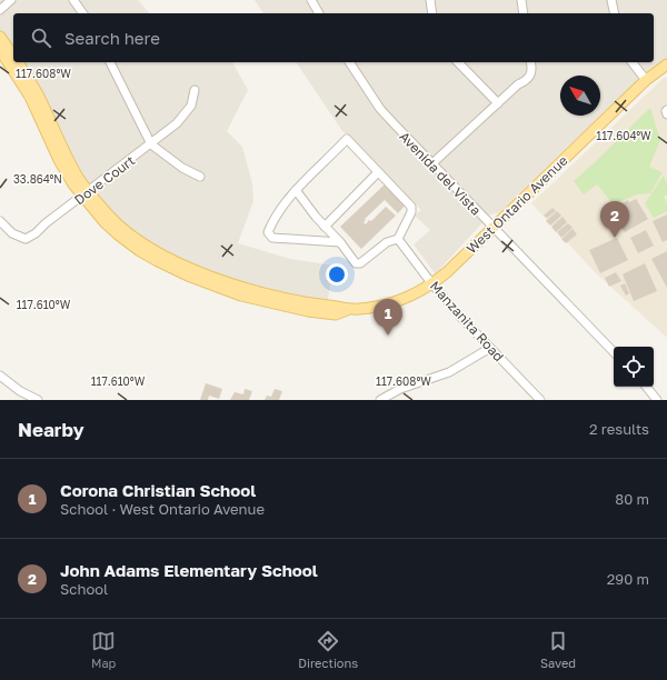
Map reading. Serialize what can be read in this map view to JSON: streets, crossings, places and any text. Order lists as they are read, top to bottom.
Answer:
{
  "streets": {
    "main road": ["West Ontario Avenue"],
    "street": ["Avenida del Vista", "Dove Court", "Manzanita Road"]
  },
  "crossings": [
    ["Avenida del Vista", "West Ontario Avenue"],
    ["Dove Court", "West Ontario Avenue"],
    ["West Ontario Avenue", "Manzanita Road"]
  ],
  "north": "top left",
  "page": {
    "search": "Search here",
    "pins": ["2", "1"],
    "heading": ["Nearby", "2 results"],
    "list": [
      {
        "mark": "1",
        "name": "Corona Christian School",
        "note": "School · West Ontario Avenue",
        "value": "80 m"
      },
      {
        "mark": "2",
        "name": "John Adams Elementary School",
        "note": "School",
        "value": "290 m"
      }
    ],
    "nav": ["Map", "Directions", "Saved"]
  },
  "coordinates": [
    "117.608°W",
    "117.604°W",
    "33.864°N",
    "117.610°W"
  ]
}
